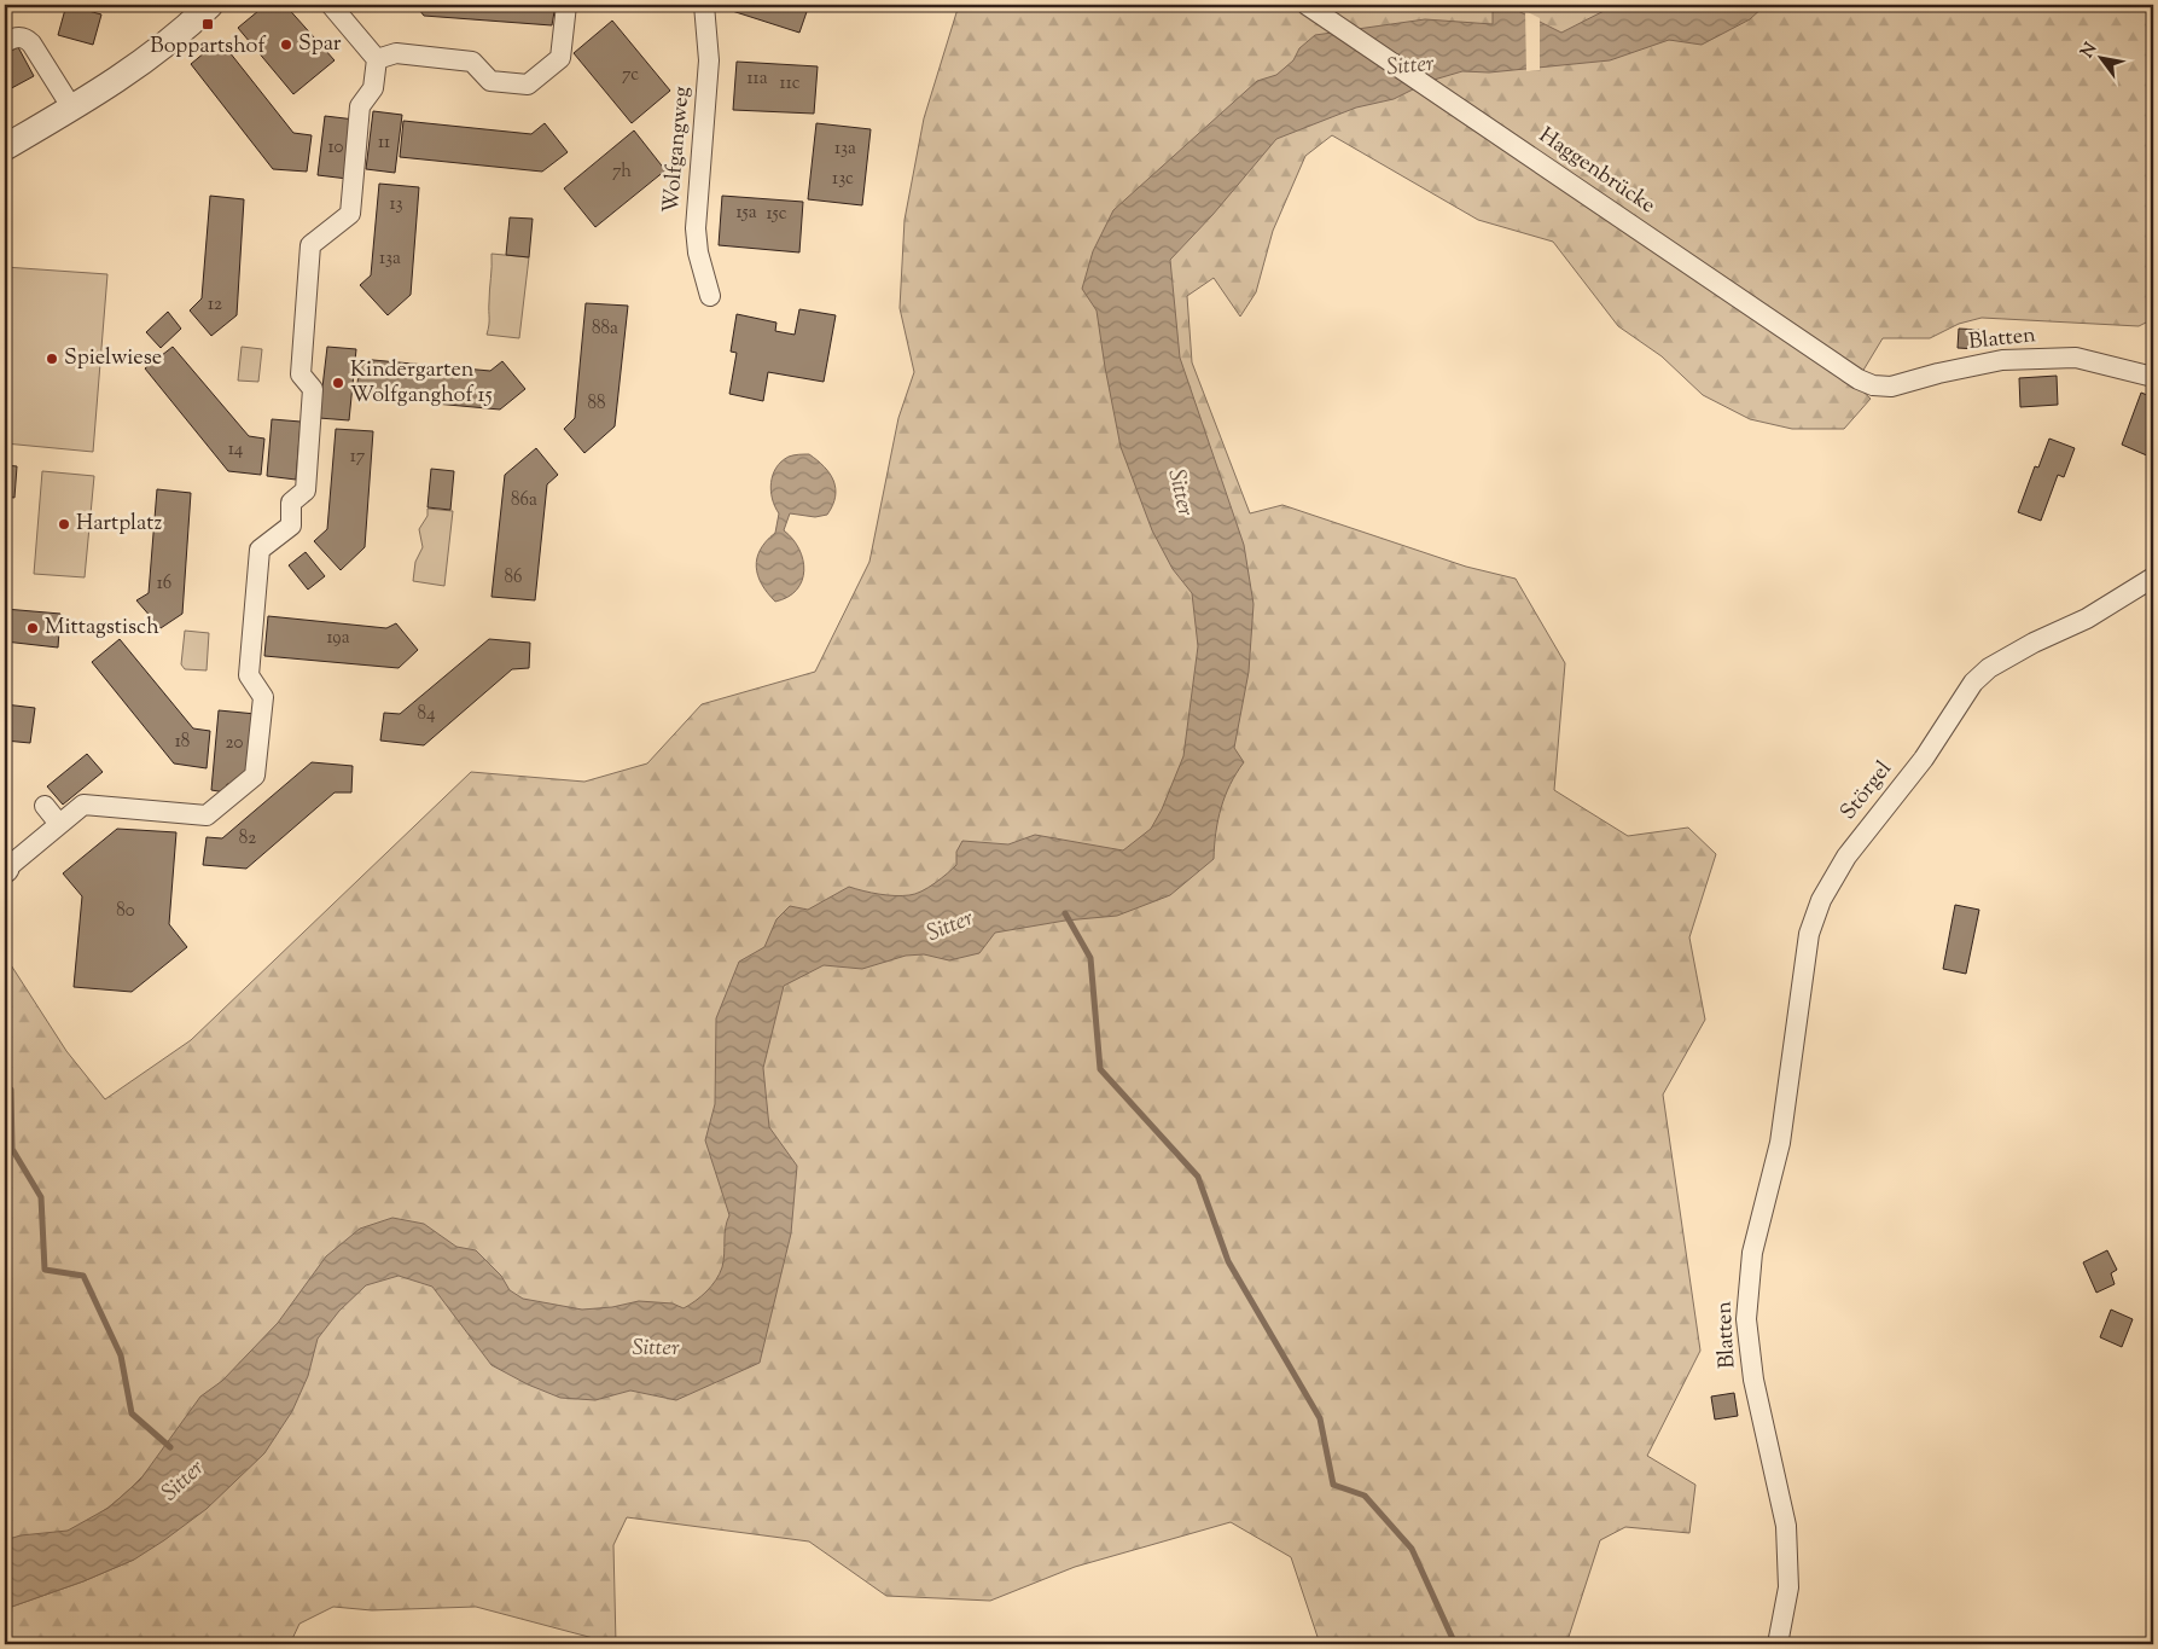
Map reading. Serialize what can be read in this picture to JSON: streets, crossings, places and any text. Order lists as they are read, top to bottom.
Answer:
{
  "streets": {
    "street": [
      "Wolfgangweg",
      "Haggenbrücke",
      "Blatten",
      "Störgel"
    ]
  },
  "crossings": [
    ["Haggenbrücke", "Blatten"],
    ["Blatten", "Störgel"]
  ],
  "water": ["Sitter"],
  "places": {
    "transit": ["Boppartshof"],
    "other": [
      "Spar",
      "Spielwiese",
      "Kindergarten Wolfganghof 15",
      "Hartplatz",
      "Mittagstisch"
    ]
  },
  "house_numbers": [
    "7c",
    "11a",
    "11c",
    "11",
    "10",
    "13a",
    "7h",
    "13c",
    "13",
    "15a",
    "15c",
    "13a",
    "12",
    "88a",
    "88",
    "14",
    "17",
    "86a",
    "86",
    "16",
    "19a",
    "84",
    "18",
    "20",
    "82",
    "80"
  ],
  "north": "top left"
}
